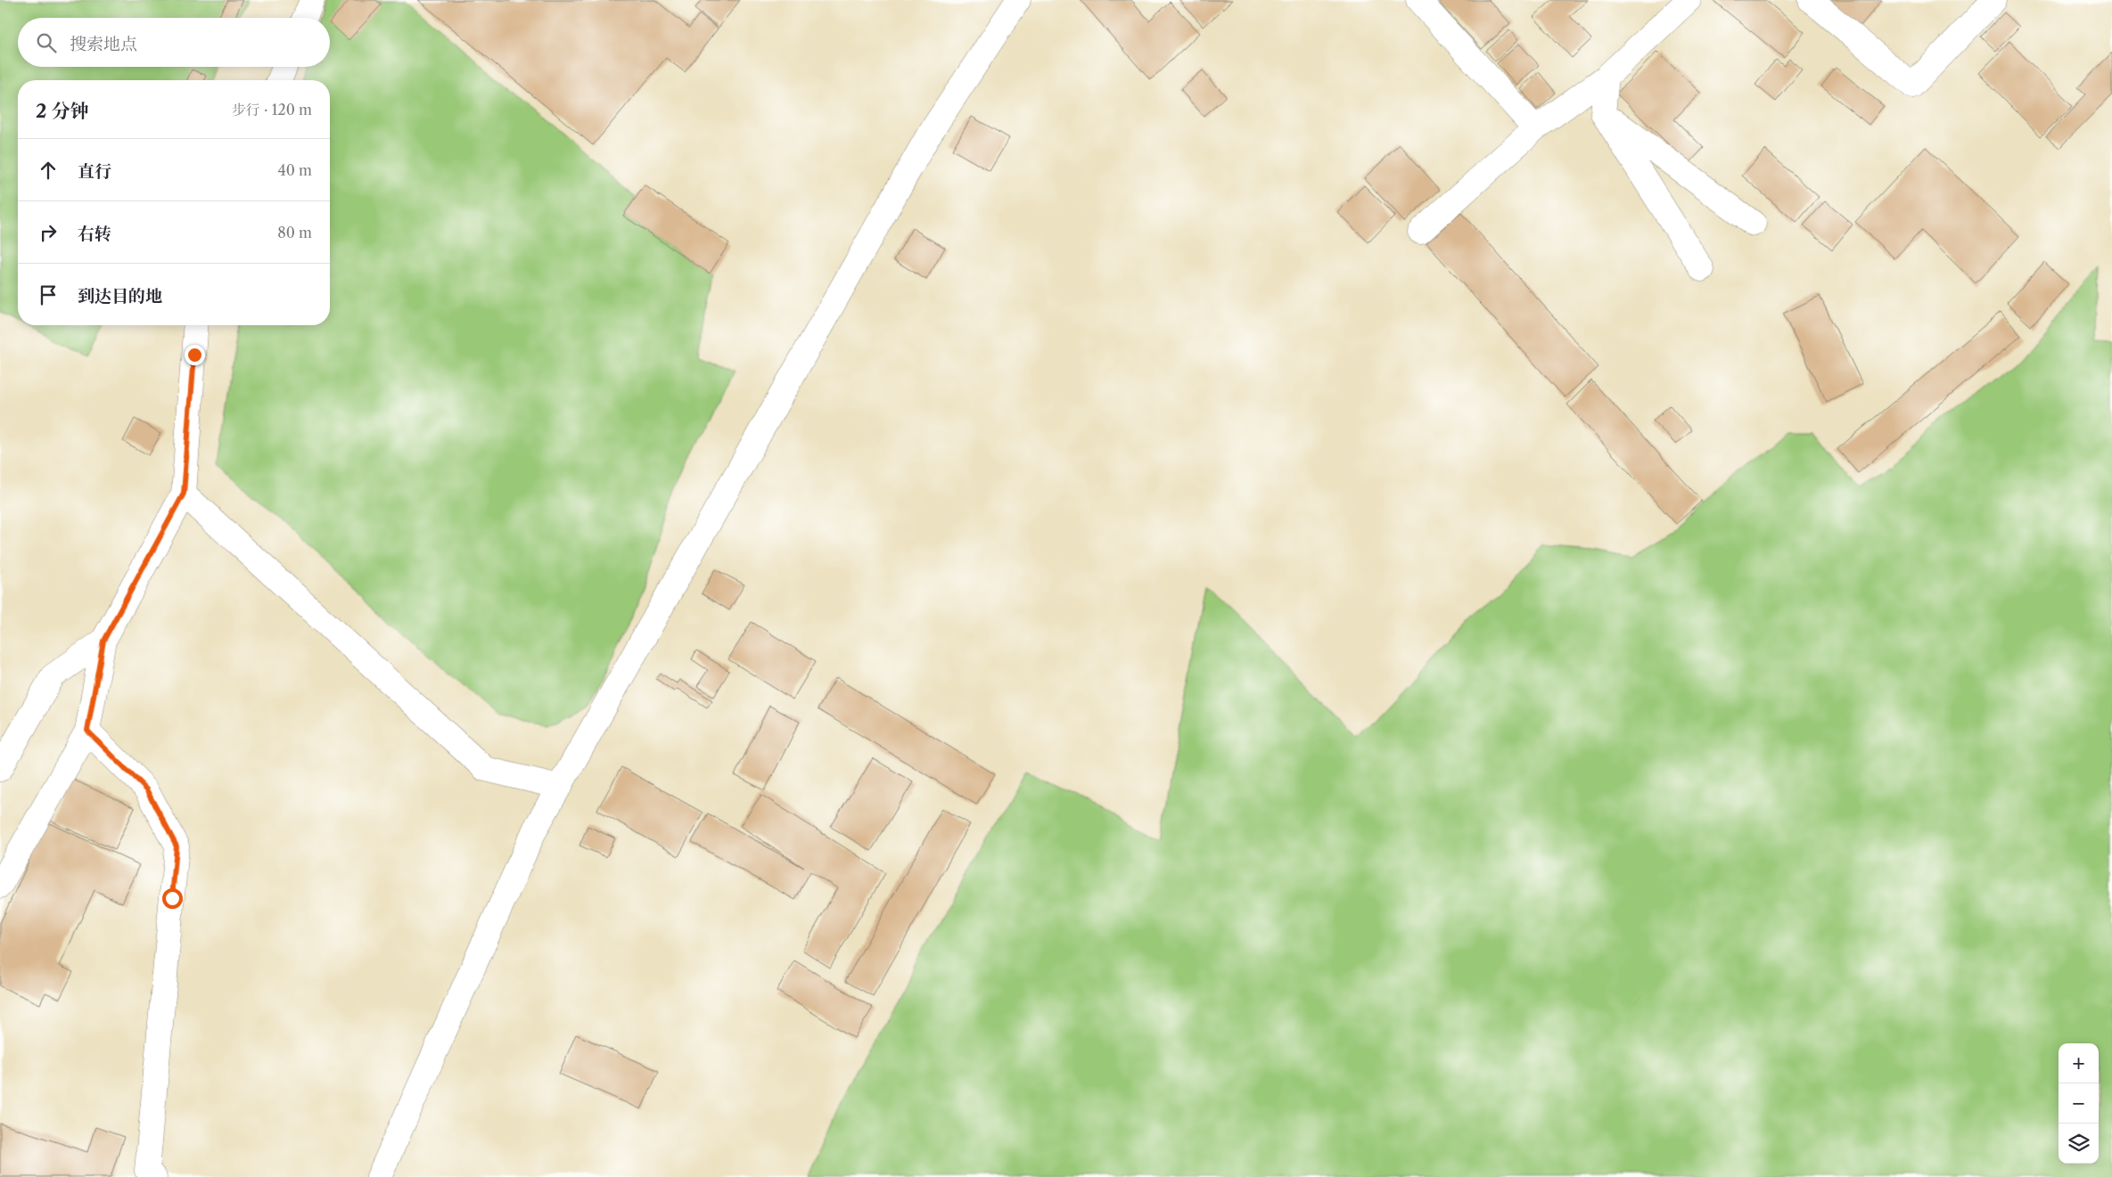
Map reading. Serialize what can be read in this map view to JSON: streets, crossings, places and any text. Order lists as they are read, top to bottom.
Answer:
{
  "page": {
    "search": "搜索地点",
    "heading": ["2 分钟", "步行 · 120 m"],
    "list": [
      ["直行", "40 m"],
      ["右转", "80 m"],
      "到达目的地"
    ],
    "map_buttons": ["+", "−"]
  }
}
